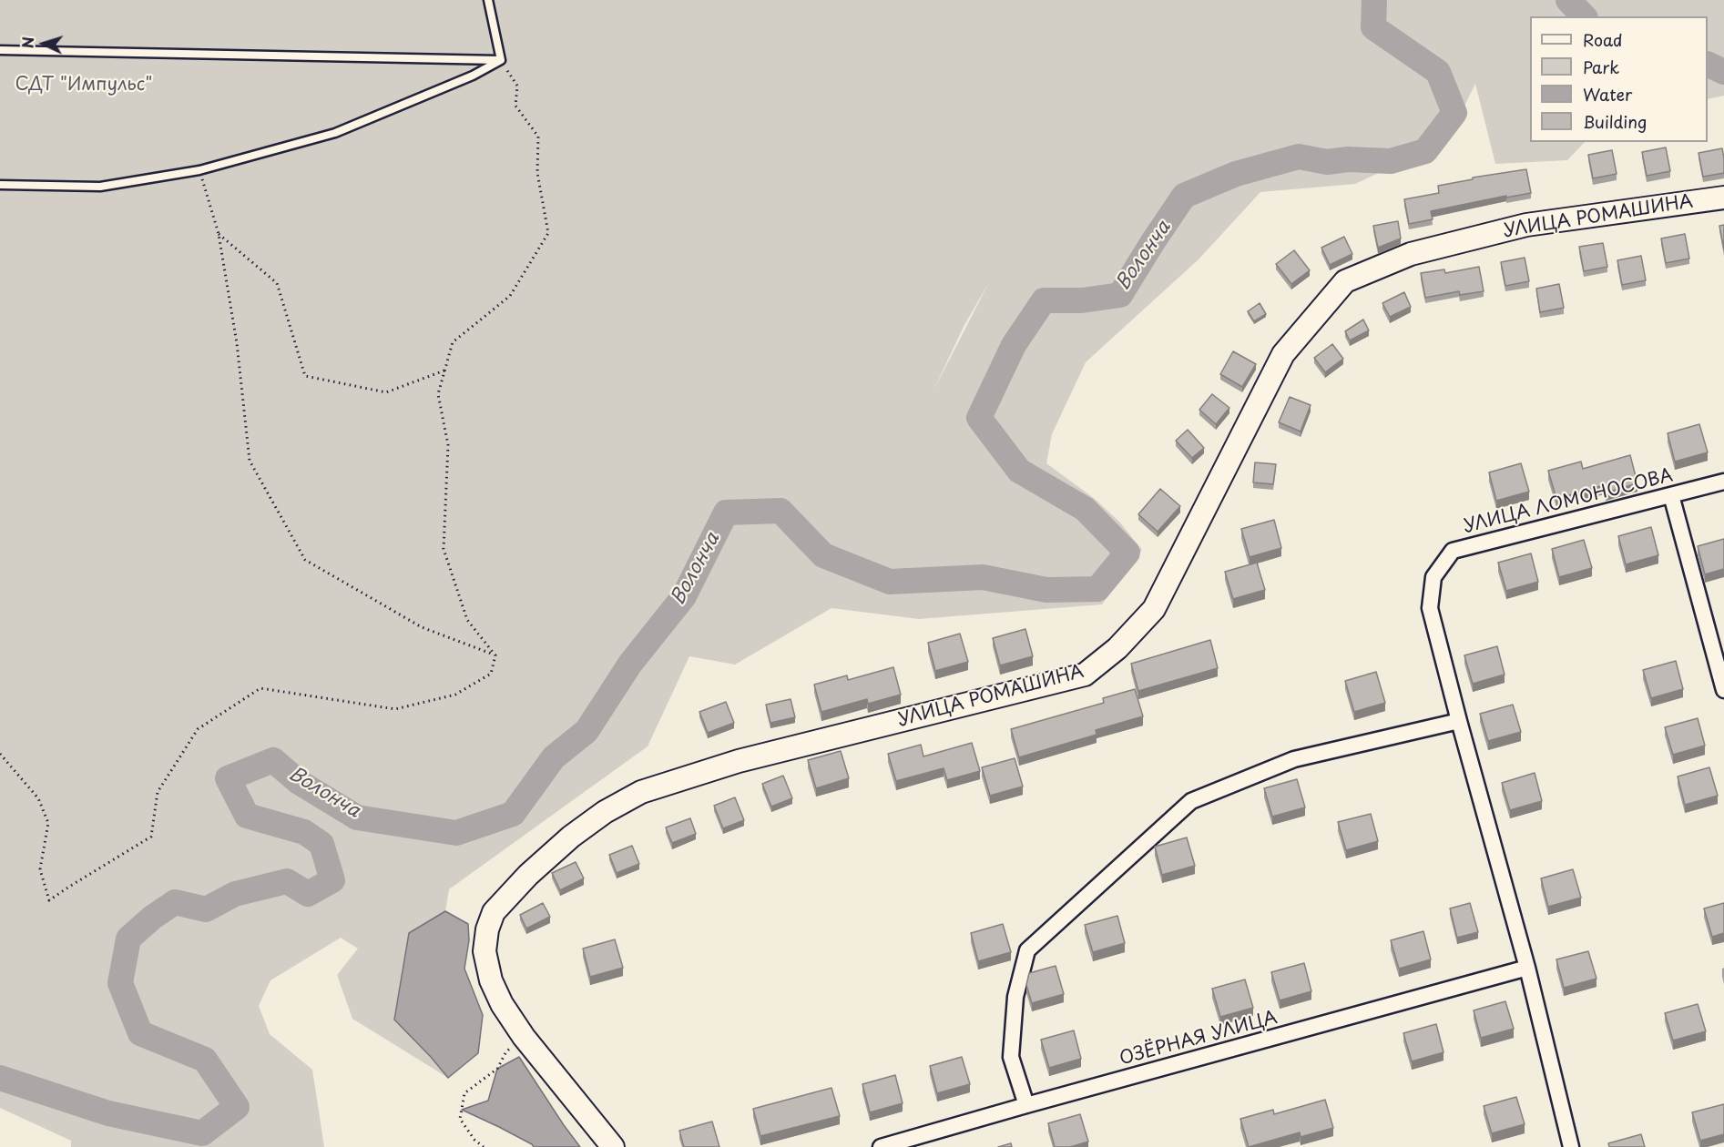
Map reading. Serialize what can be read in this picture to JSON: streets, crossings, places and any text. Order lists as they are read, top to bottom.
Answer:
{
  "streets": {
    "street": ["УЛИЦА РОМАШИНА", "УЛИЦА ЛОМОНОСОВА", "ОЗЁРНАЯ УЛИЦА"]
  },
  "water": ["Волонча"],
  "parks": ["СДТ \"Импульс\""],
  "legend": [
    "Road",
    "Park",
    "Water",
    "Building"
  ],
  "north": "left"
}
